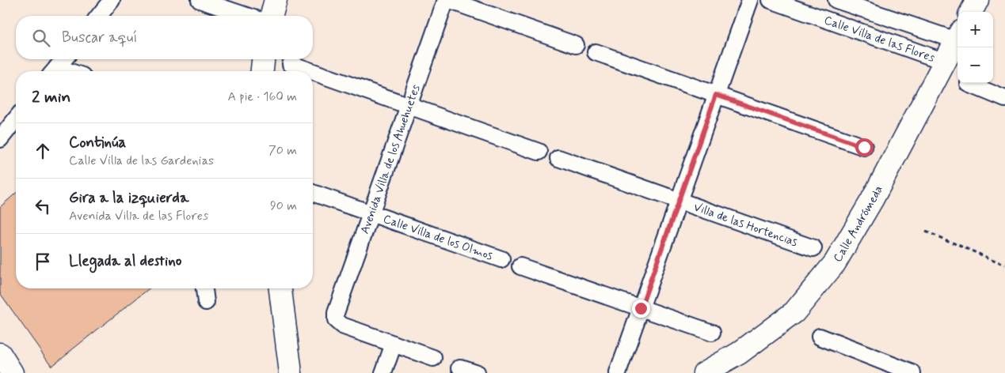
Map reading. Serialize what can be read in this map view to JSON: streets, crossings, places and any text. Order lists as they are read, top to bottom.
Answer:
{
  "streets": {
    "main road": ["Calle Andrómeda"],
    "street": [
      "Calle Villa de las Flores",
      "Avenida Villa de los Ahuehuetes",
      "Villa de las Hortencias",
      "Calle Villa de los Olmos"
    ]
  },
  "crossings": [
    ["Calle Villa de las Flores", "Calle Andrómeda"],
    ["Avenida Villa de los Ahuehuetes", "Calle Villa de los Olmos"]
  ],
  "page": {
    "map_buttons": ["+", "−"],
    "search": "Buscar aquí",
    "heading": ["2 min", "A pie · 160 m"],
    "list": [
      ["Continúa", "Calle Villa de las Gardenias", "70 m"],
      ["Gira a la izquierda", "Avenida Villa de las Flores", "90 m"],
      "Llegada al destino"
    ]
  }
}
